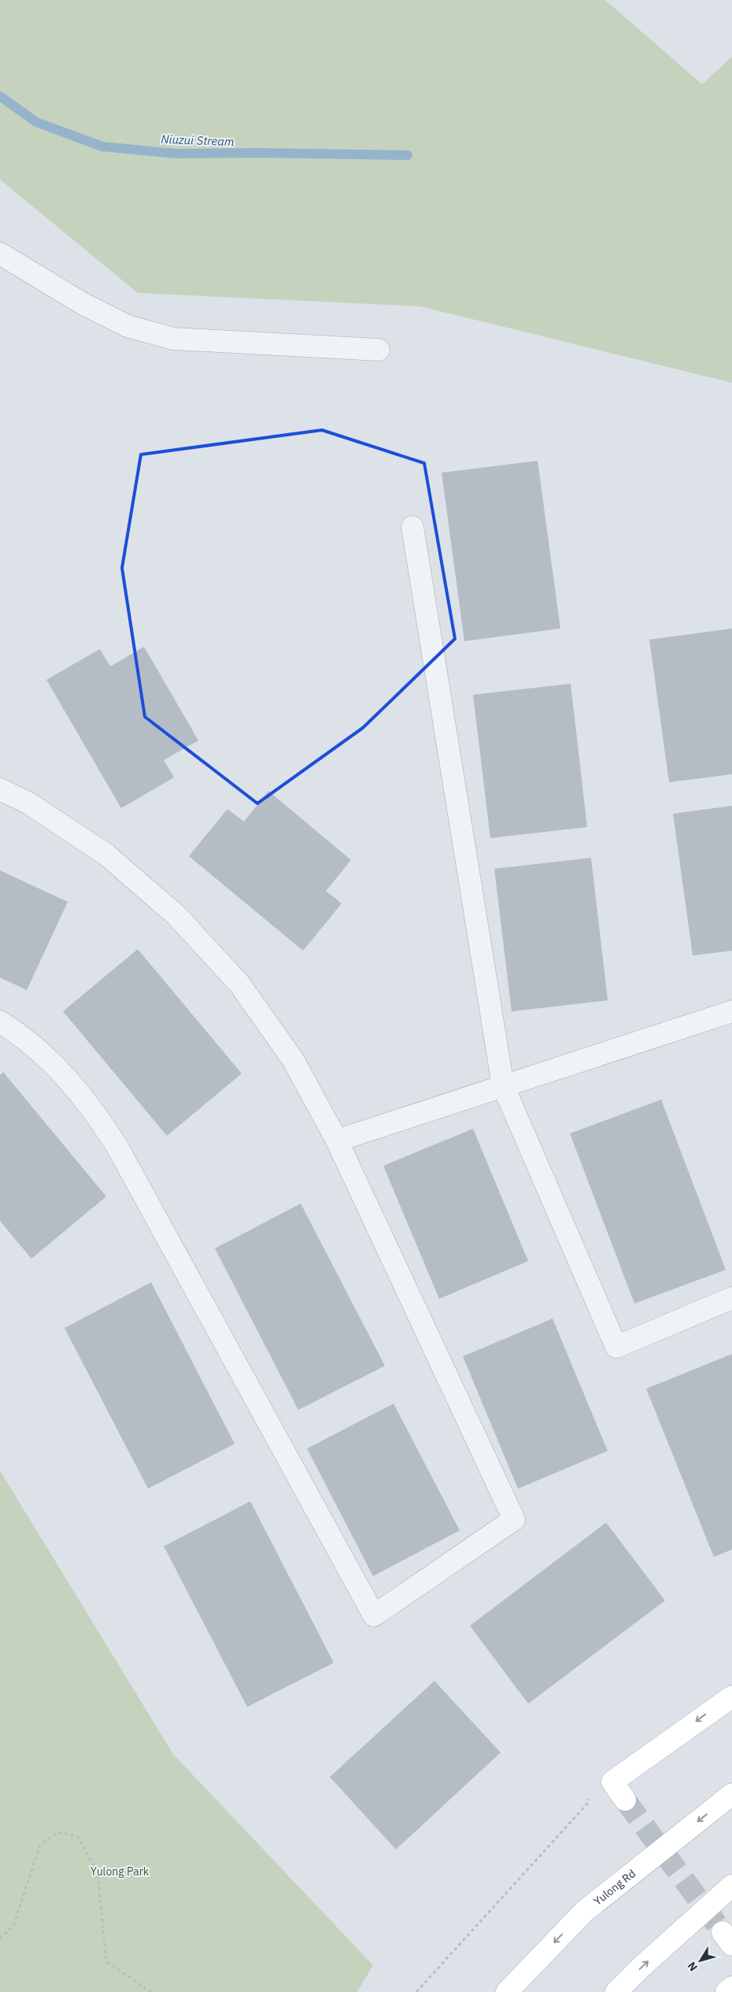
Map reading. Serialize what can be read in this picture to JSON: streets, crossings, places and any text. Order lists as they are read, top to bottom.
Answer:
{
  "streets": {
    "main road": ["Yulong Rd"]
  },
  "water": ["Niuzui Stream"],
  "parks": ["Yulong Park"],
  "north": "bottom left"
}
